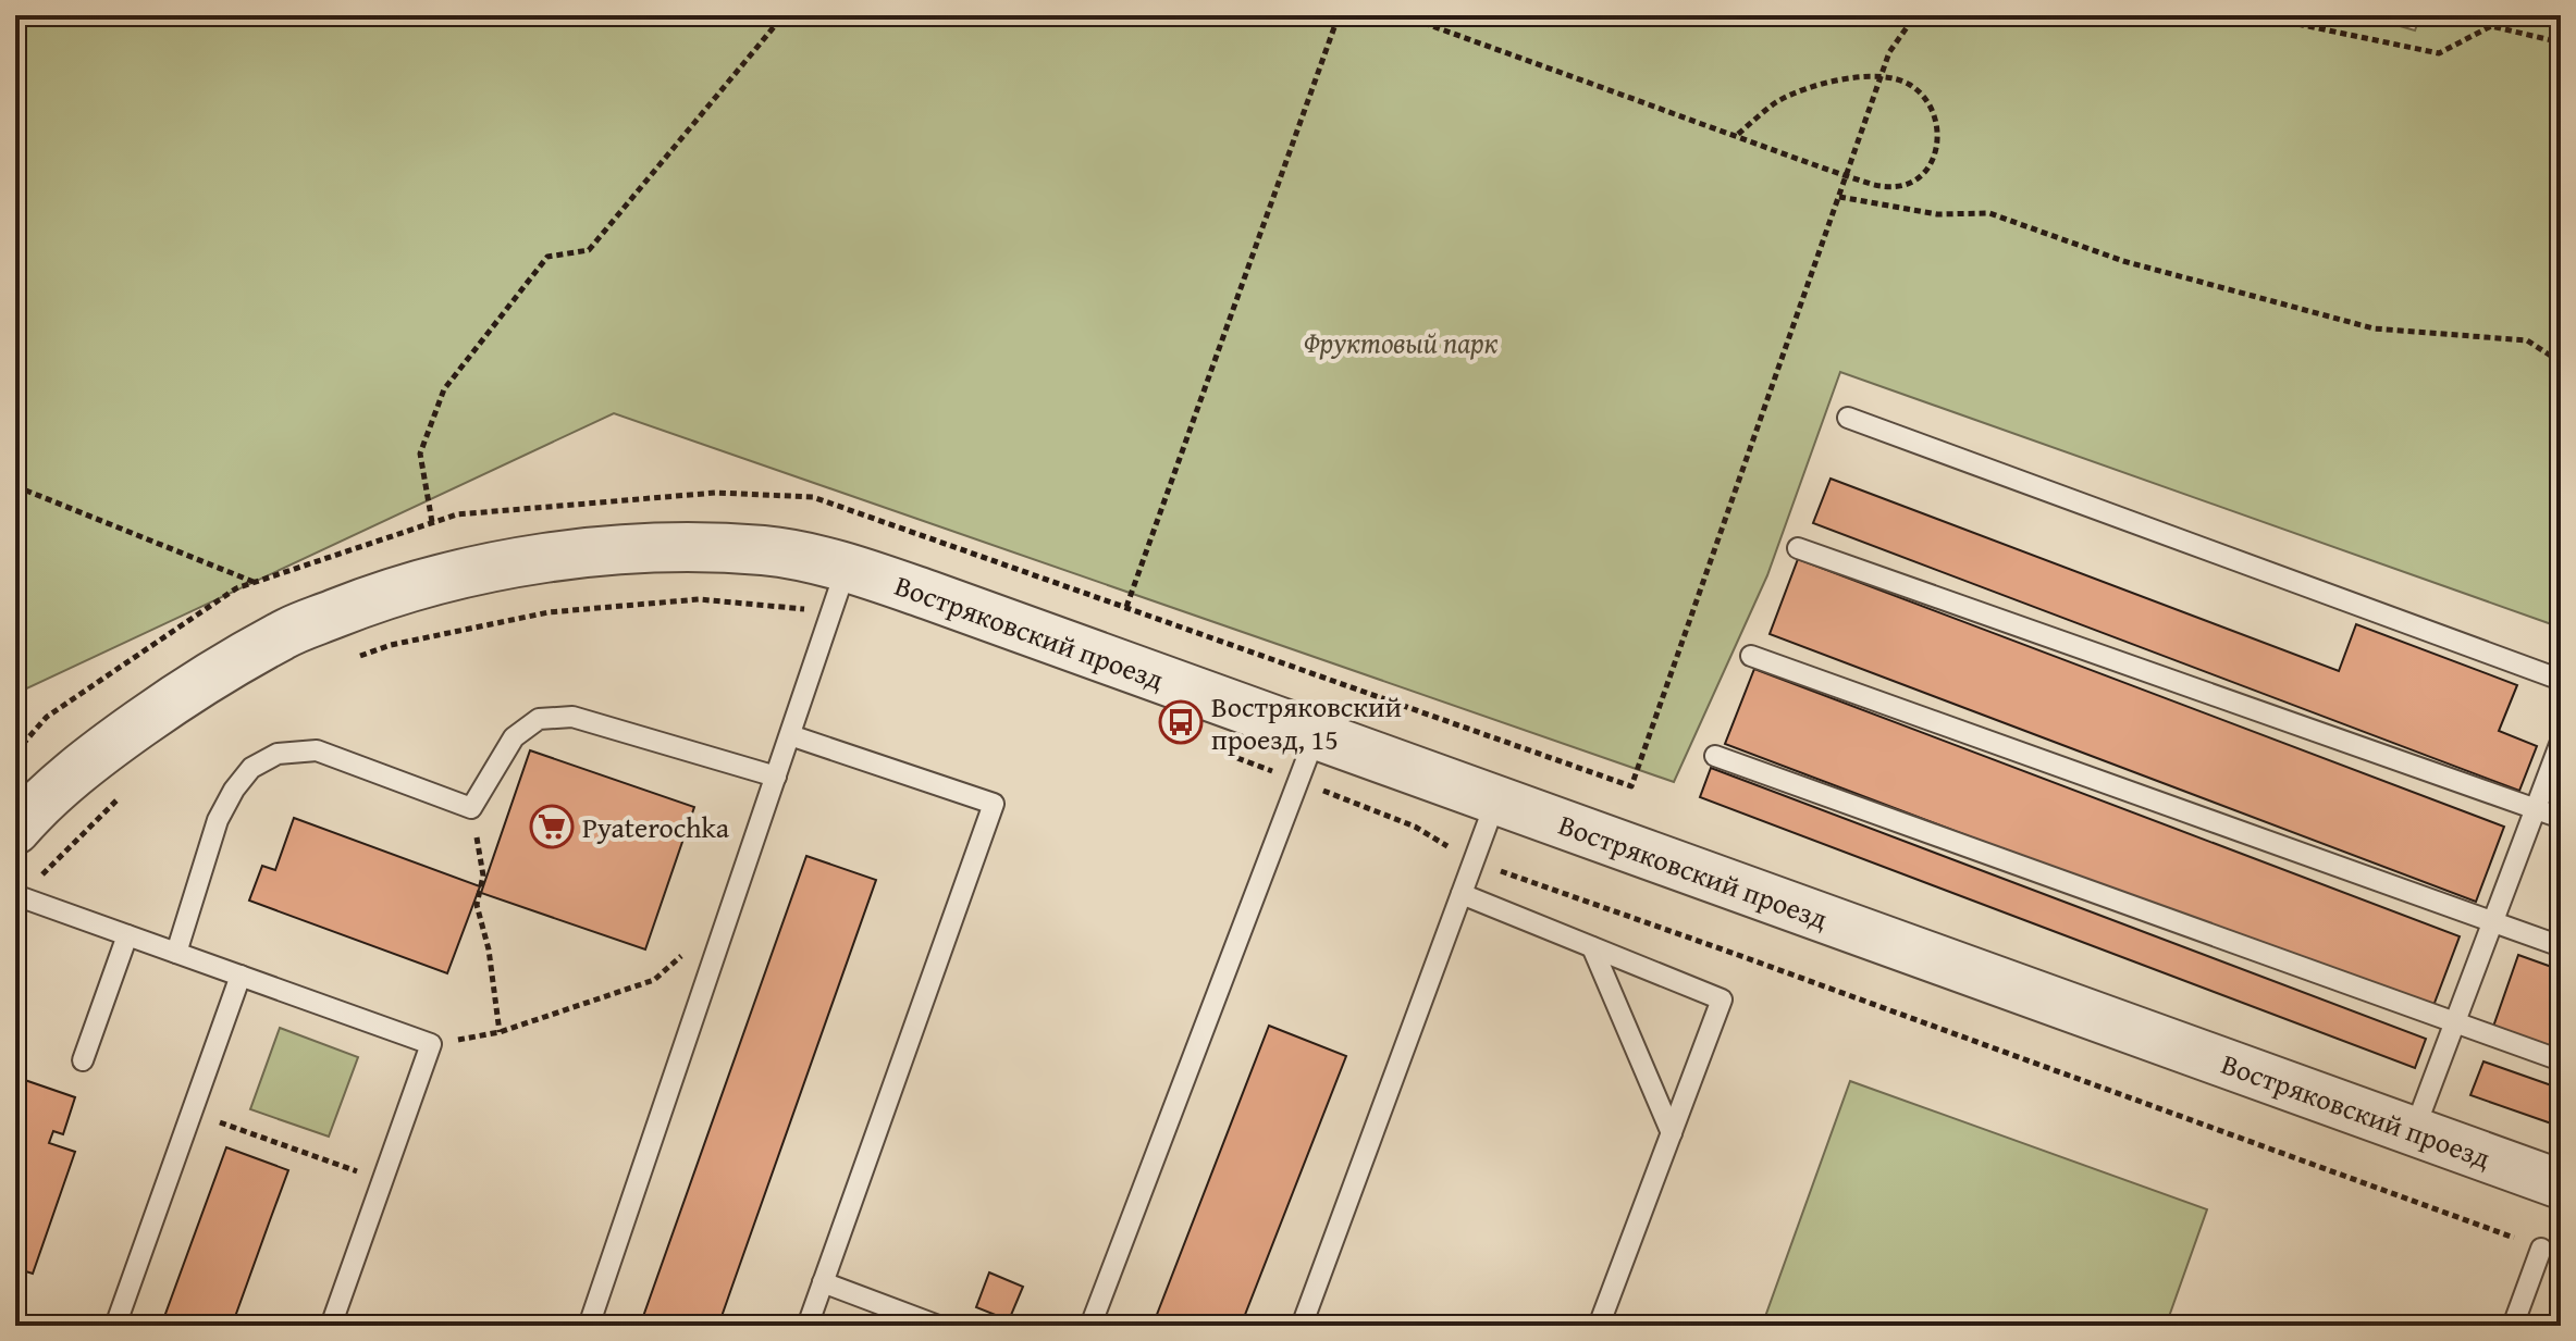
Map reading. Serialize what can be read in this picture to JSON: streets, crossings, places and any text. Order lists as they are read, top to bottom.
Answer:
{
  "streets": {
    "street": ["Востряковский проезд"]
  },
  "parks": ["Фруктовый парк"],
  "places": {
    "bus stop": ["Востряковский проезд, 15"],
    "supermarket": ["Pyaterochka"]
  }
}
